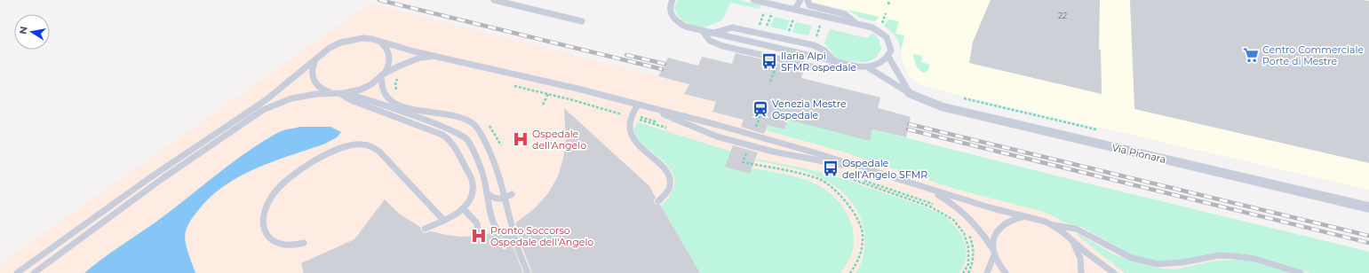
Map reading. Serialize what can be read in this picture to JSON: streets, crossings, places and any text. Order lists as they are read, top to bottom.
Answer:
{
  "streets": {
    "street": ["Via Pionara"]
  },
  "places": {
    "supermarket": ["Centro Commerciale Porte di Mestre"],
    "bus stop": ["Ilaria Alpi SFMR ospedale", "Ospedale dell'Angelo SFMR"],
    "station": ["Venezia Mestre Ospedale"],
    "hospital": ["Ospedale dell'Angelo", "Pronto Soccorso Ospedale dell'Angelo"]
  },
  "house_numbers": ["22"],
  "north": "left"
}
